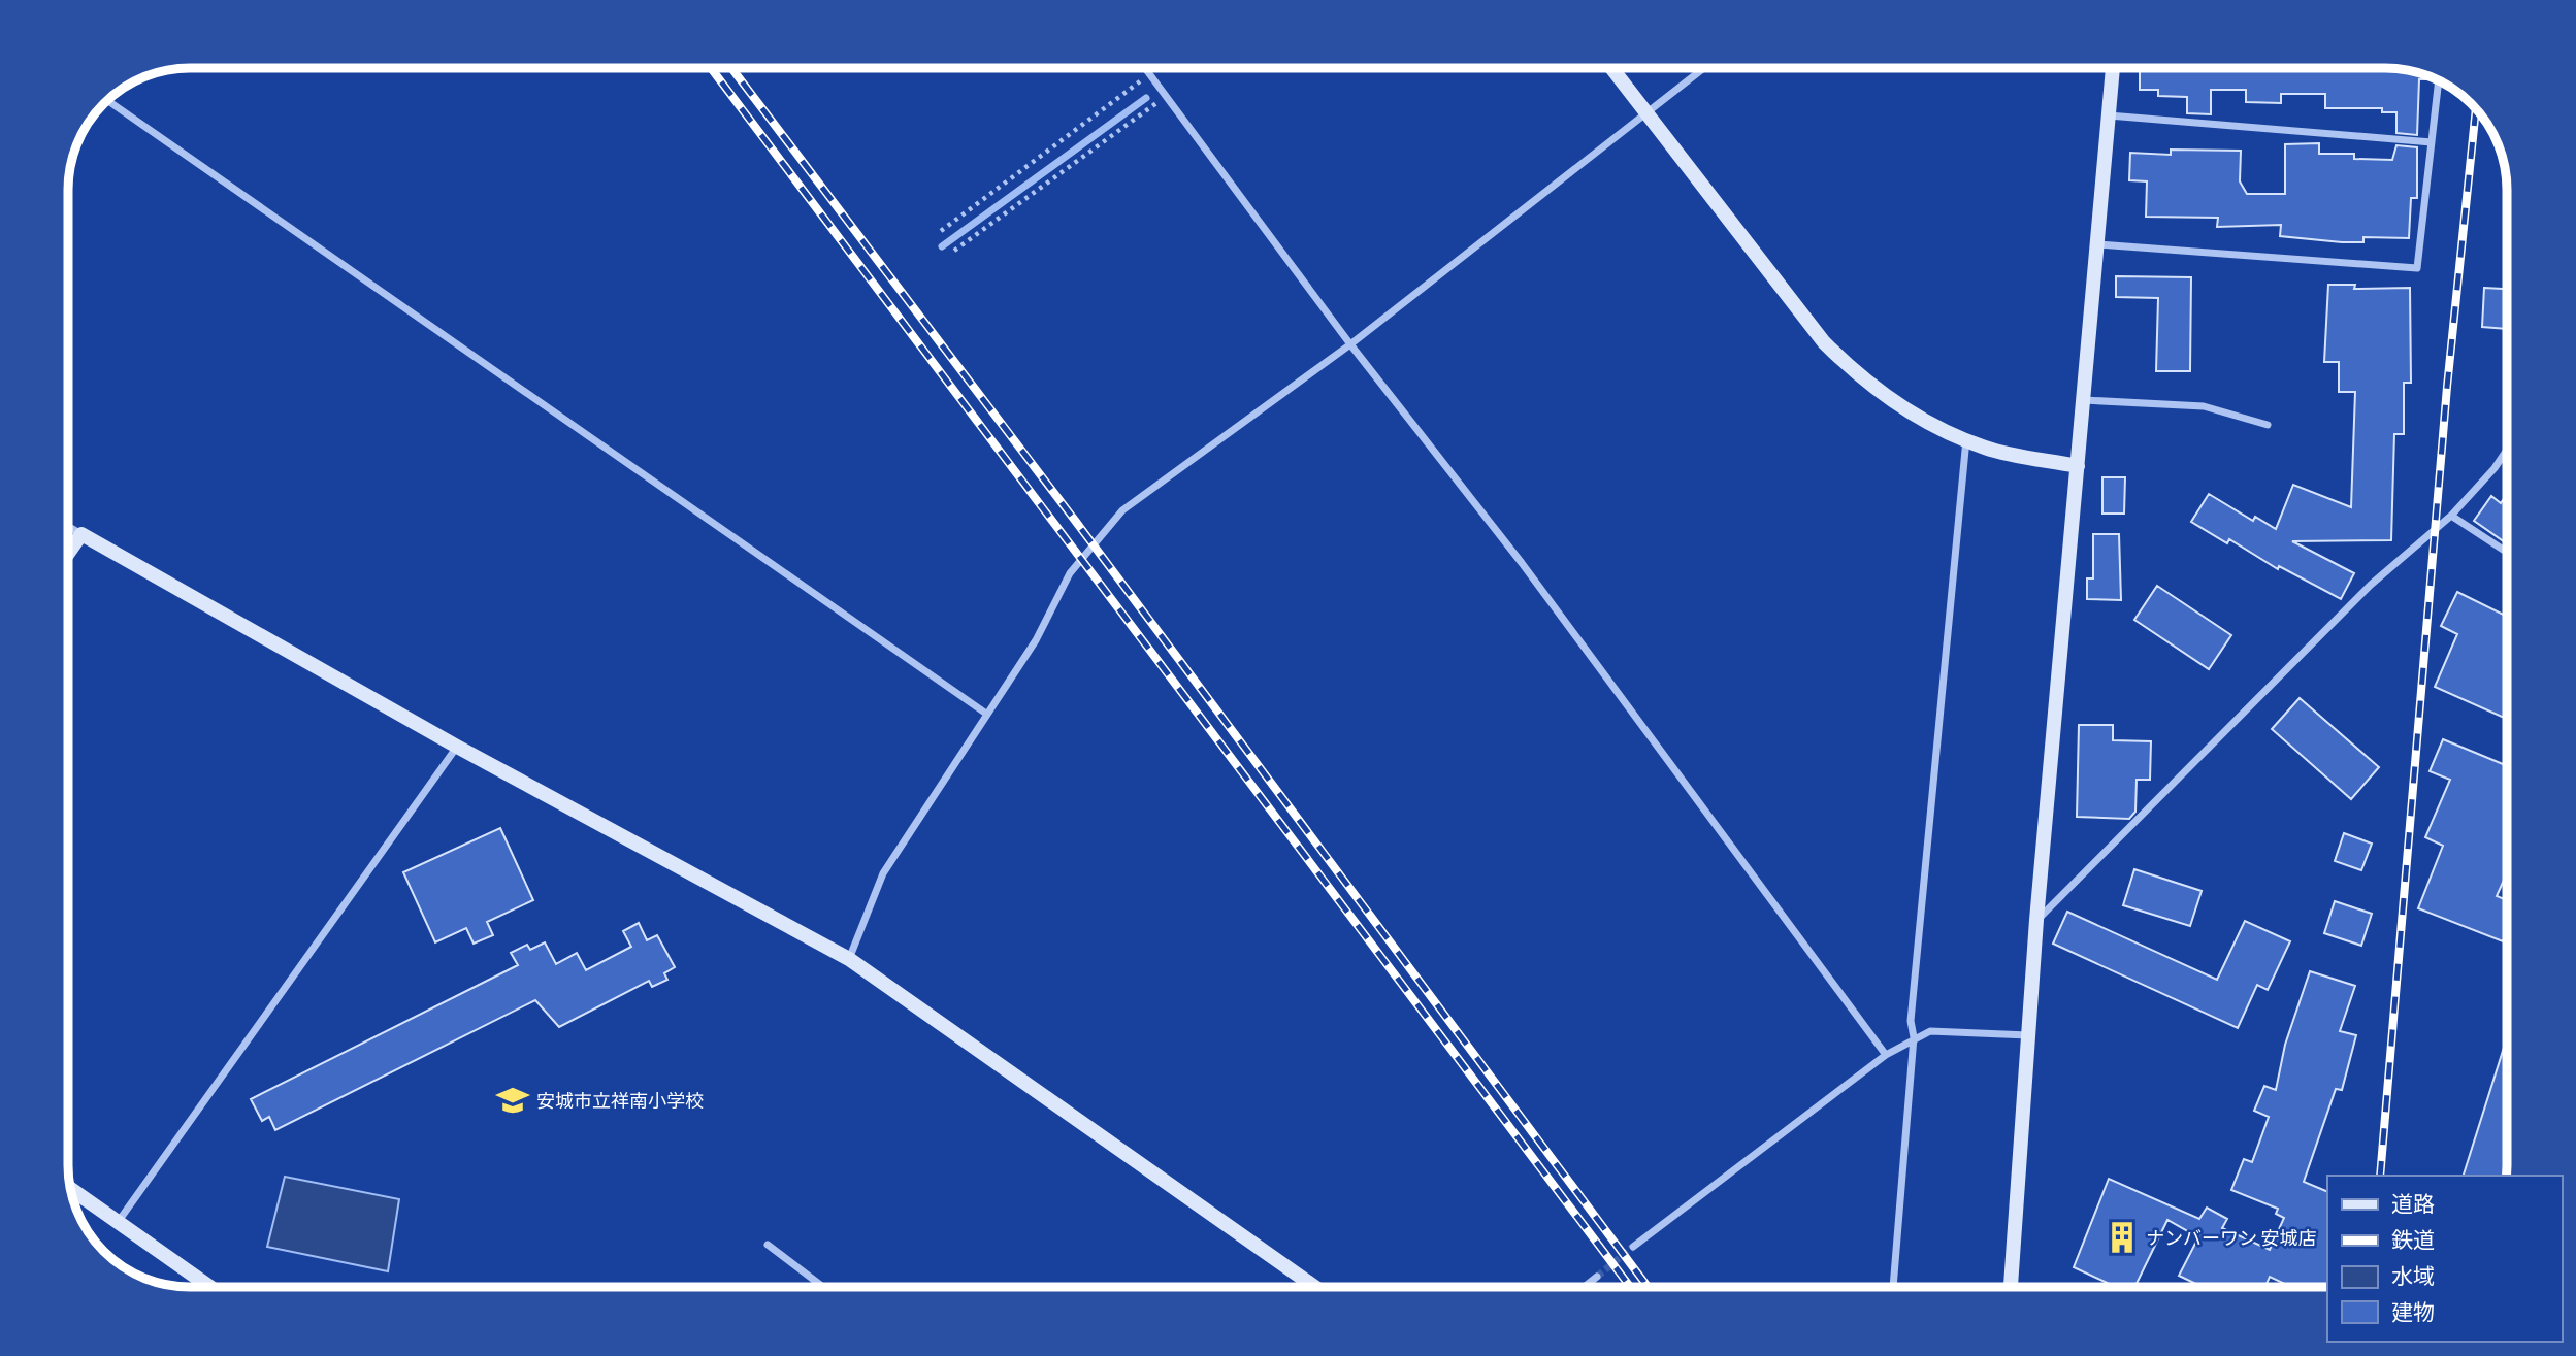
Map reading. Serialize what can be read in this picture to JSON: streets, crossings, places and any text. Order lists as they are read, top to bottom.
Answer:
{
  "places": {
    "school or university": ["安城市立祥南小学校"],
    "building": ["ナンバーワン 安城店"]
  },
  "legend": [
    "道路",
    "鉄道",
    "水域",
    "建物"
  ]
}
